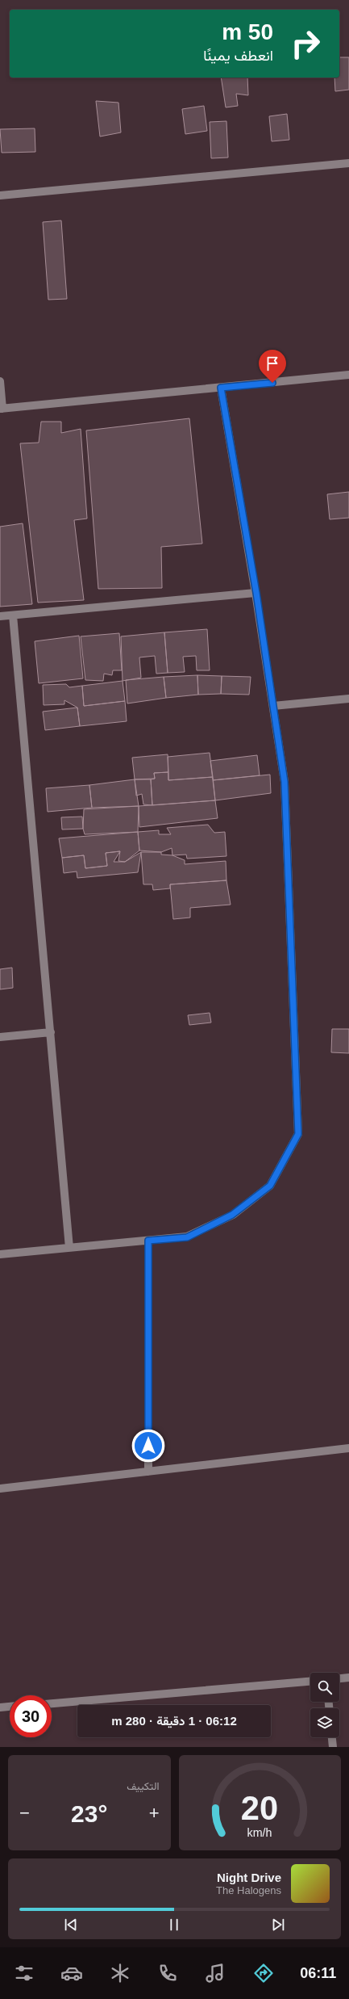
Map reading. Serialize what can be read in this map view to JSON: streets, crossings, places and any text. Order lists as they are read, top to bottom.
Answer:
{
  "page": {
    "turn": ["50 m", "انعطف يمينًا"],
    "limit": "30",
    "trip": "06:12 · 1 دقيقة · 280 m",
    "tile": "التكييف",
    "heat": ["−", "23°", "+"],
    "song": ["Night Drive", "The Halogens"],
    "tabs": "06:11",
    "gauge": ["20", "km/h"]
  }
}
